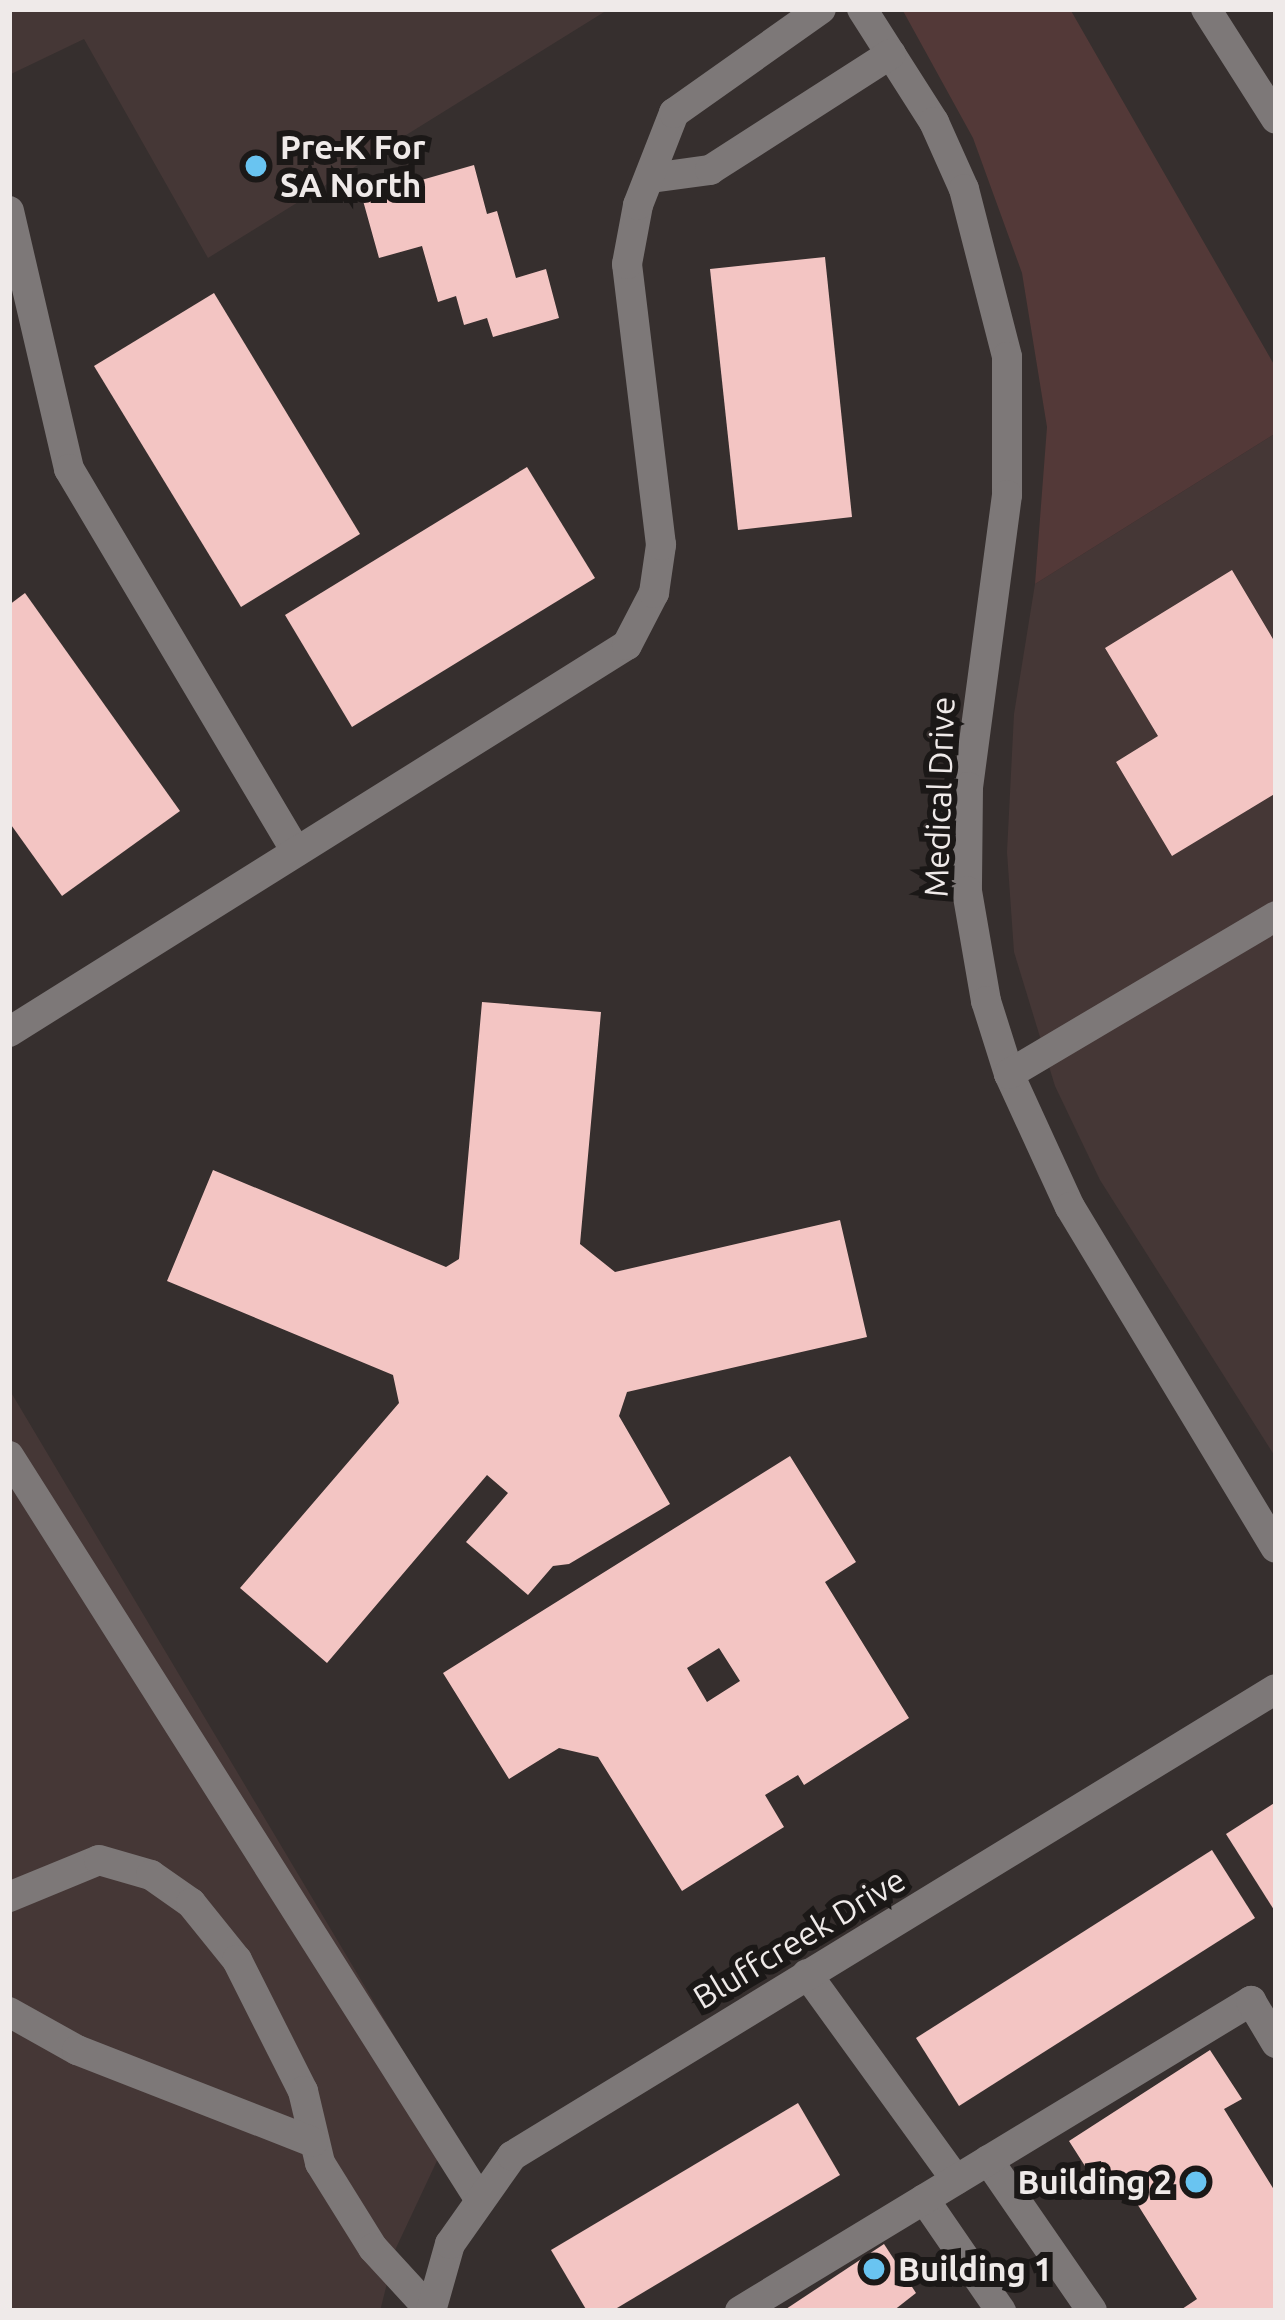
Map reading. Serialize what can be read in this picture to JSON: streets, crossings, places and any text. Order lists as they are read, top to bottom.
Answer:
{
  "streets": {
    "street": ["Medical Drive", "Bluffcreek Drive"]
  },
  "places": ["Pre-K For SA North", "Building 2", "Building 1"]
}
